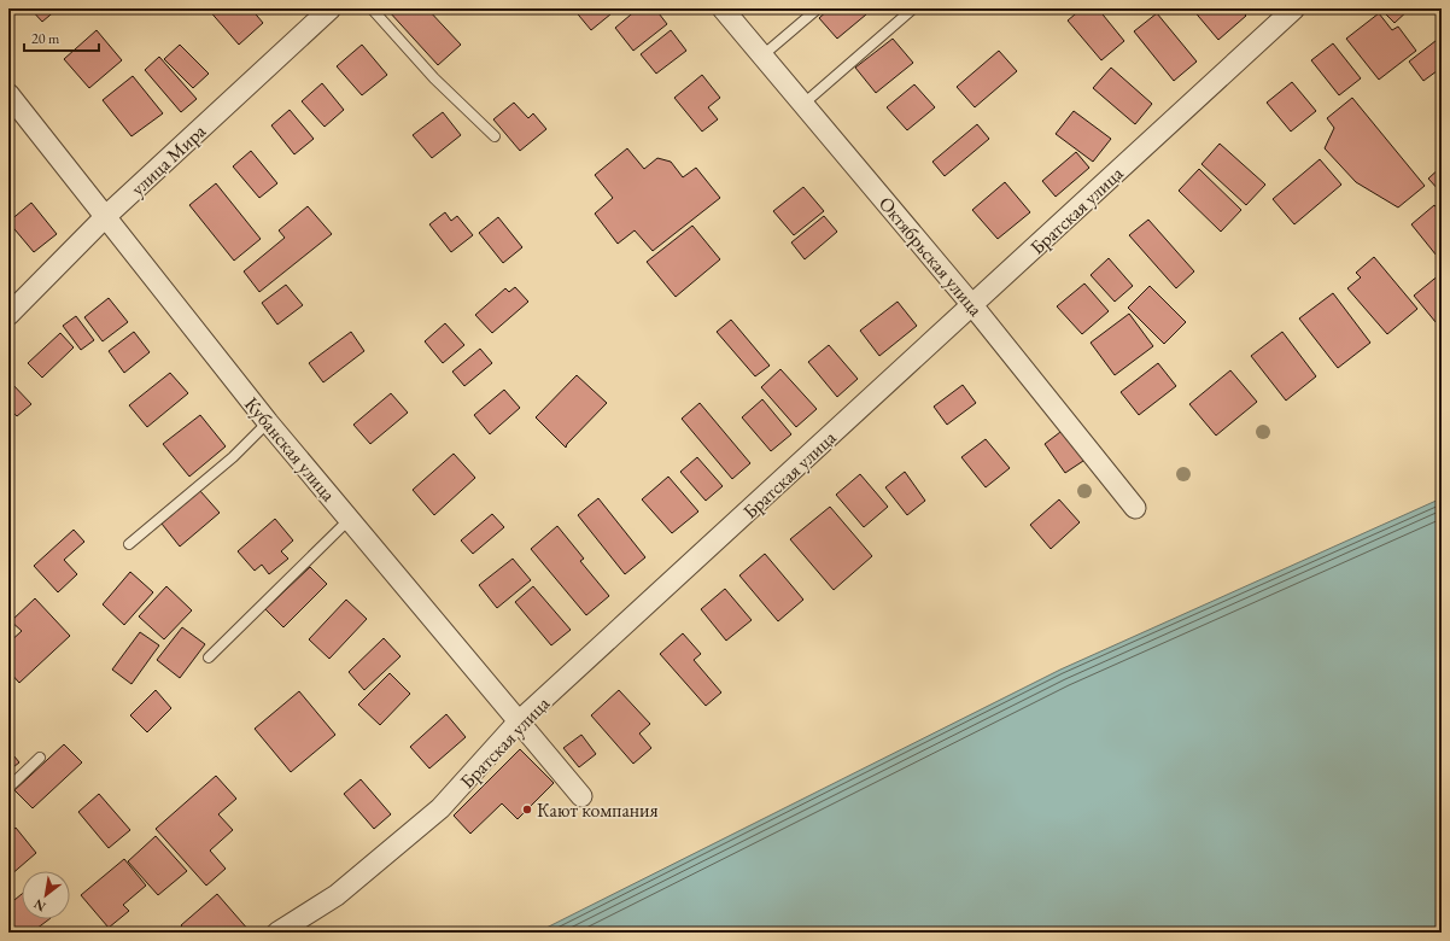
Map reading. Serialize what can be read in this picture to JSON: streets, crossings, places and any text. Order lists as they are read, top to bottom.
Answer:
{
  "streets": {
    "street": [
      "улица Мира",
      "Братская улица",
      "Октябрьская улица",
      "Кубанская улица"
    ]
  },
  "crossings": [
    ["улица Мира", "Кубанская улица"],
    ["Братская улица", "Октябрьская улица"],
    ["Братская улица", "Кубанская улица"]
  ],
  "places": ["Кают компания"],
  "scale_bar": "20 m",
  "north": "bottom left"
}
